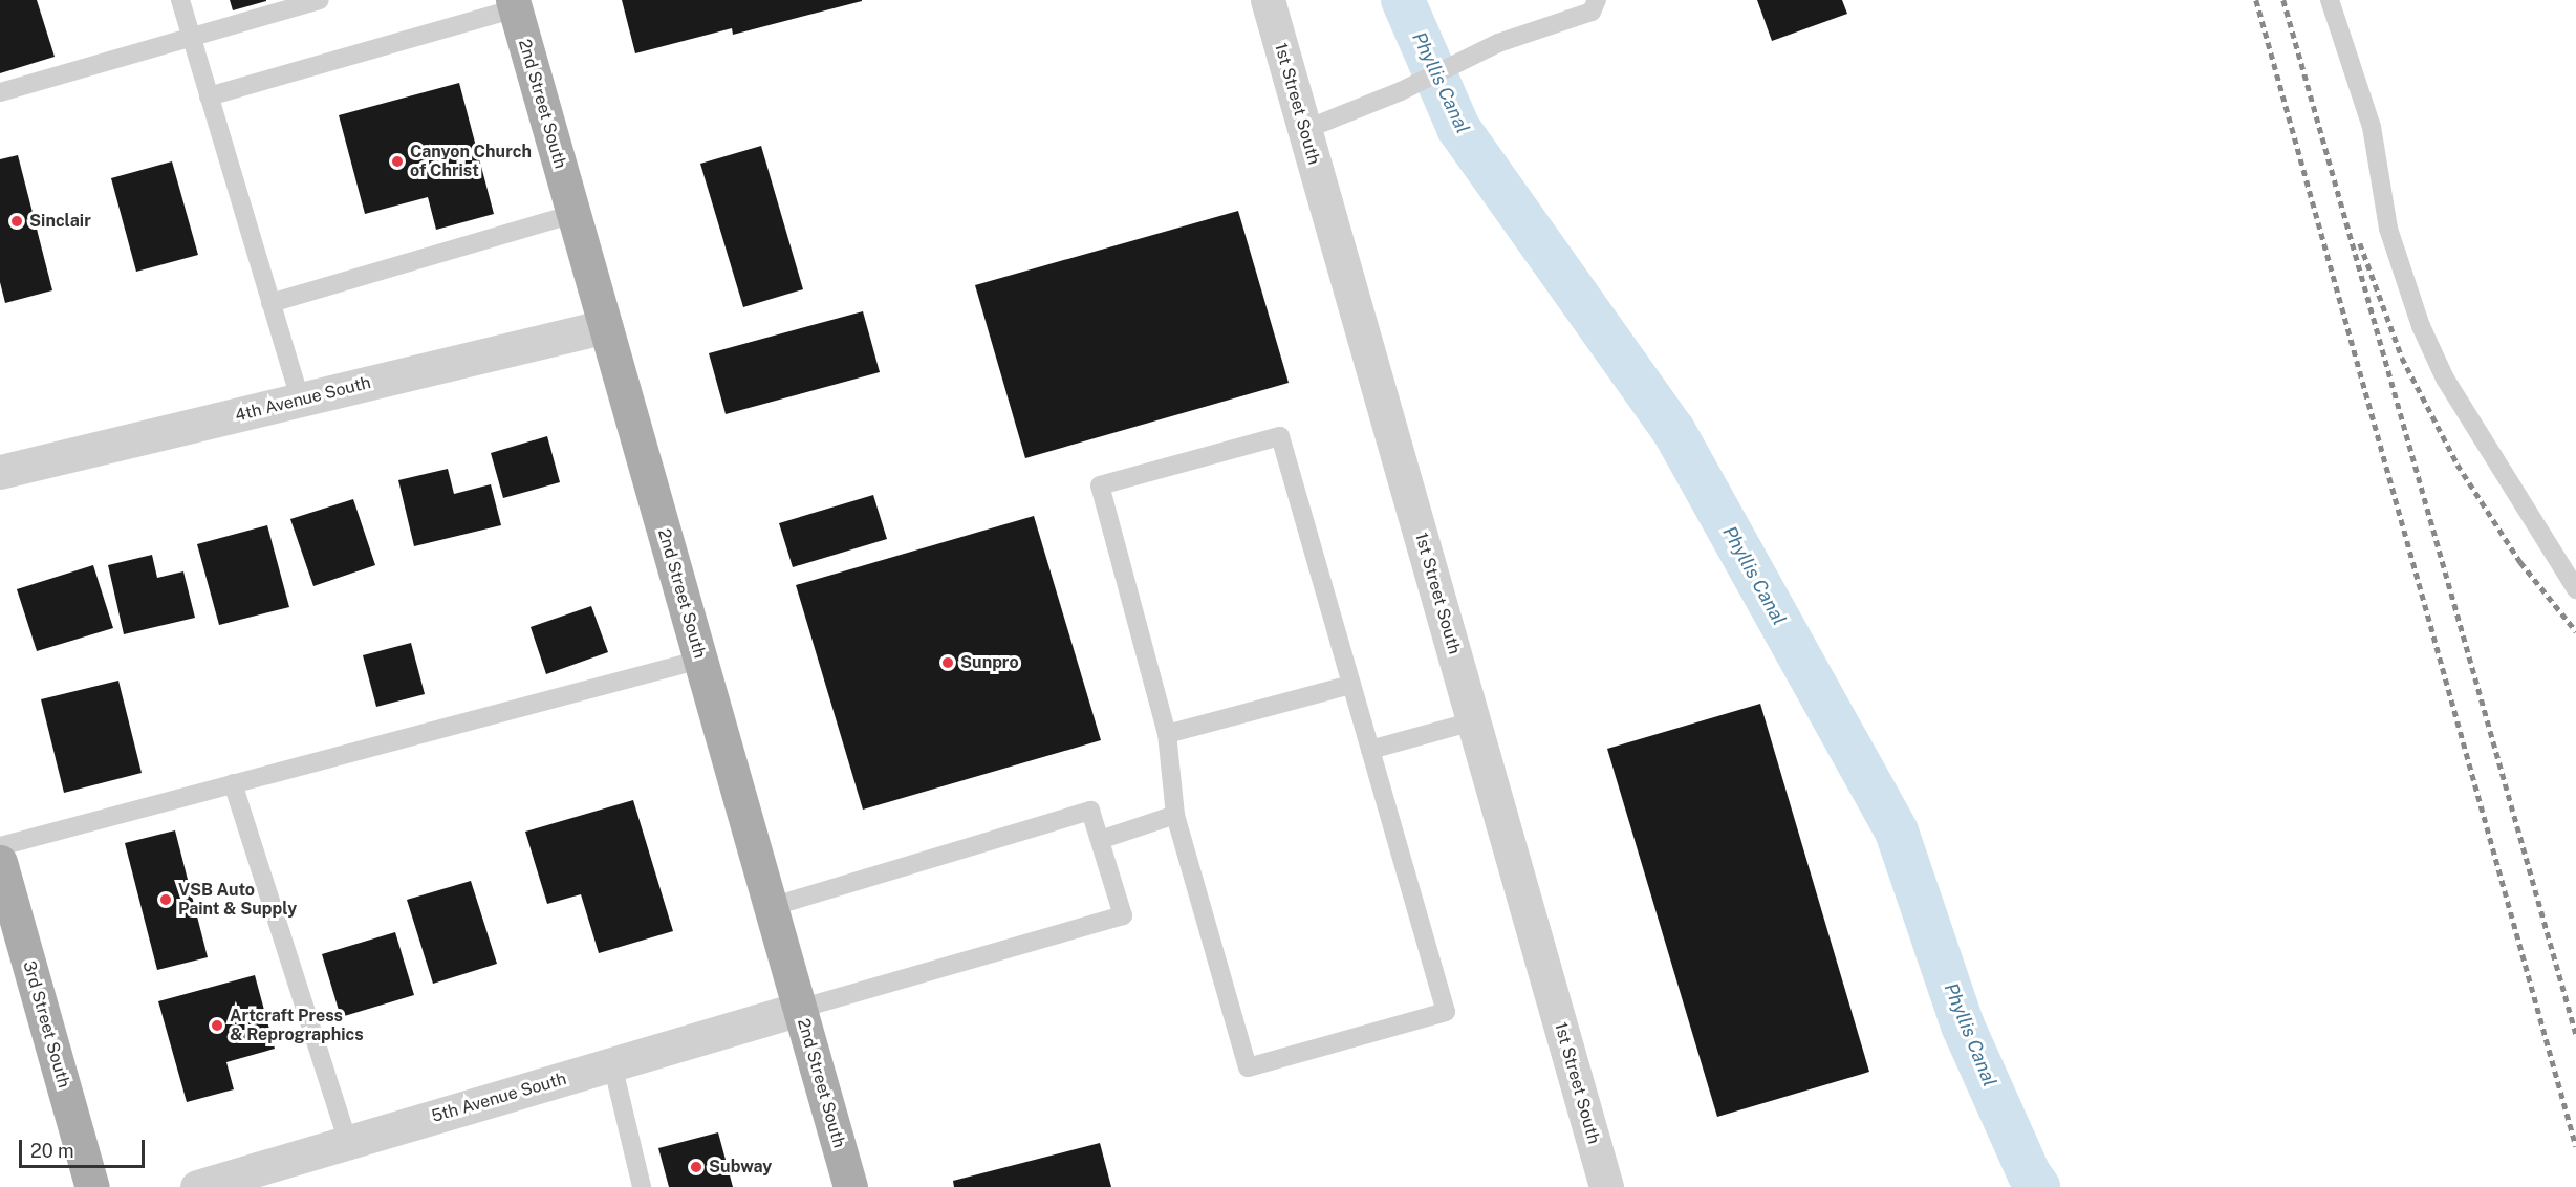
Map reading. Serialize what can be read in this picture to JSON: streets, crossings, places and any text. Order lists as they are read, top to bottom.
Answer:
{
  "streets": {
    "main road": ["2nd Street South", "3rd Street South"],
    "street": ["1st Street South", "4th Avenue South", "5th Avenue South"]
  },
  "crossings": [
    ["2nd Street South", "4th Avenue South"],
    ["2nd Street South", "5th Avenue South"]
  ],
  "water": ["Phyllis Canal"],
  "places": [
    "Canyon Church of Christ",
    "Sinclair",
    "Sunpro",
    "VSB Auto Paint & Supply",
    "Artcraft Press & Reprographics",
    "Subway"
  ],
  "scale_bar": "20 m"
}
